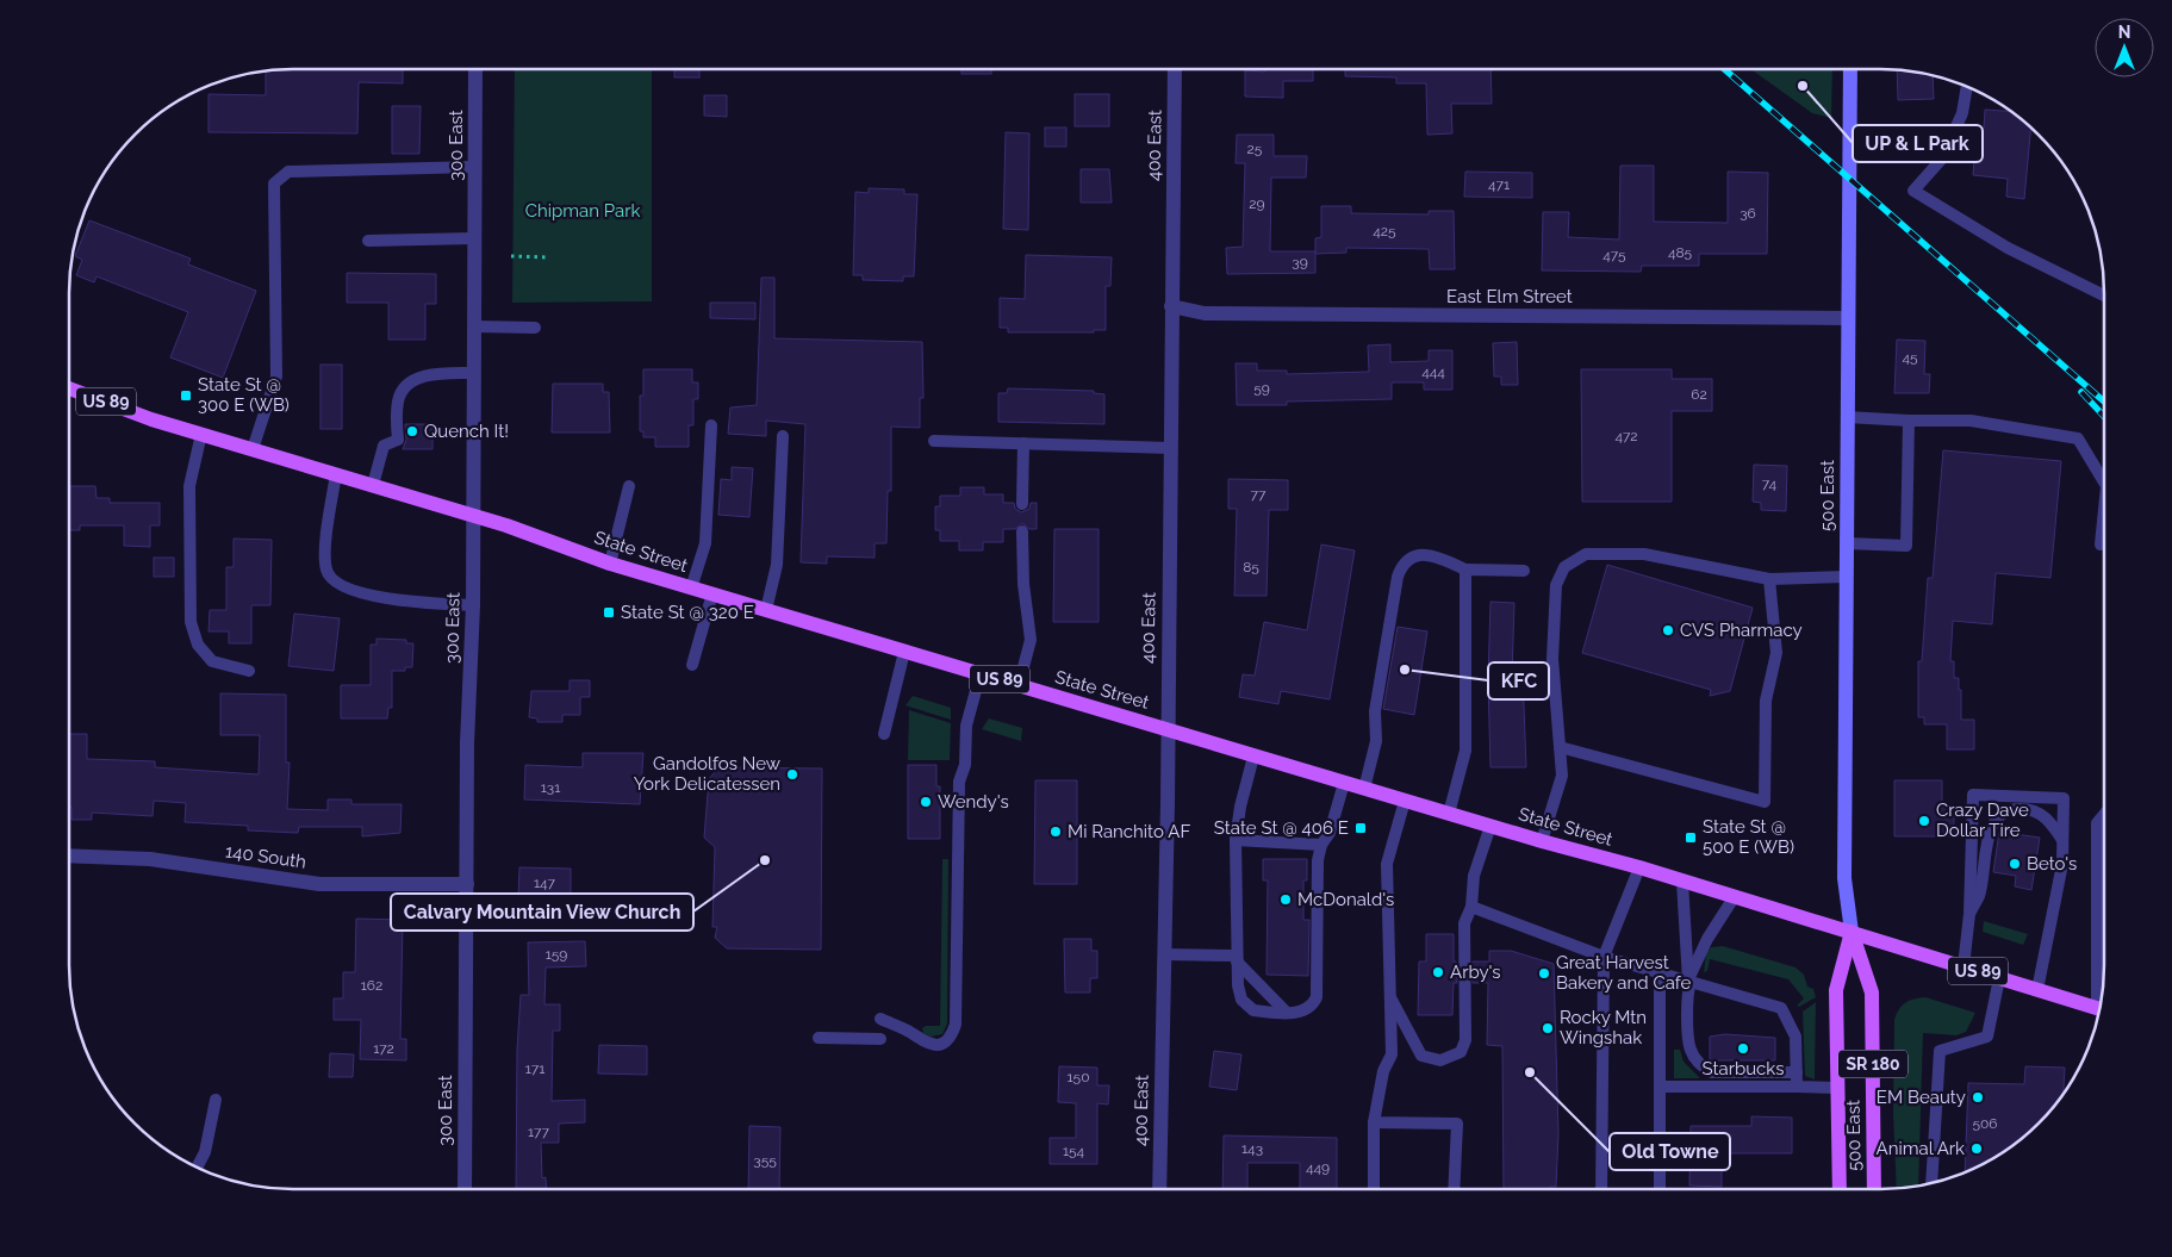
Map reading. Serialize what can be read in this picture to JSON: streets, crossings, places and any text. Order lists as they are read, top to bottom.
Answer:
{
  "streets": {
    "main road": [
      "US 89",
      "500 East",
      "State Street",
      "SR 180"
    ],
    "street": [
      "300 East",
      "400 East",
      "East Elm Street",
      "140 South"
    ]
  },
  "crossings": [
    ["300 East", "State Street"],
    ["300 East", "140 South"],
    ["400 East", "East Elm Street"],
    ["400 East", "State Street"],
    ["East Elm Street", "500 East"],
    ["500 East", "State Street"]
  ],
  "parks": ["Chipman Park"],
  "places": {
    "other": [
      "UP & L Park",
      "Quench It!",
      "CVS Pharmacy",
      "KFC",
      "Gandolfos New York Delicatessen",
      "Wendy's",
      "Crazy Dave Dollar Tire",
      "Mi Ranchito AF",
      "Calvary Mountain View Church",
      "Beto's",
      "McDonald's",
      "Arby's",
      "Great Harvest Bakery and Cafe",
      "Rocky Mtn Wingshak",
      "Starbucks",
      "Old Towne",
      "EM Beauty",
      "Animal Ark"
    ],
    "transit": [
      "State St @ 300 E (WB)",
      "State St @ 320 E",
      "State St @ 406 E",
      "State St @ 500 E (WB)"
    ]
  },
  "house_numbers": [
    "25",
    "471",
    "29",
    "36",
    "425",
    "485",
    "475",
    "39",
    "45",
    "444",
    "59",
    "62",
    "472",
    "74",
    "77",
    "85",
    "131",
    "147",
    "159",
    "162",
    "172",
    "171",
    "150",
    "506",
    "177",
    "143",
    "154",
    "355",
    "449"
  ],
  "north": "top"
}
